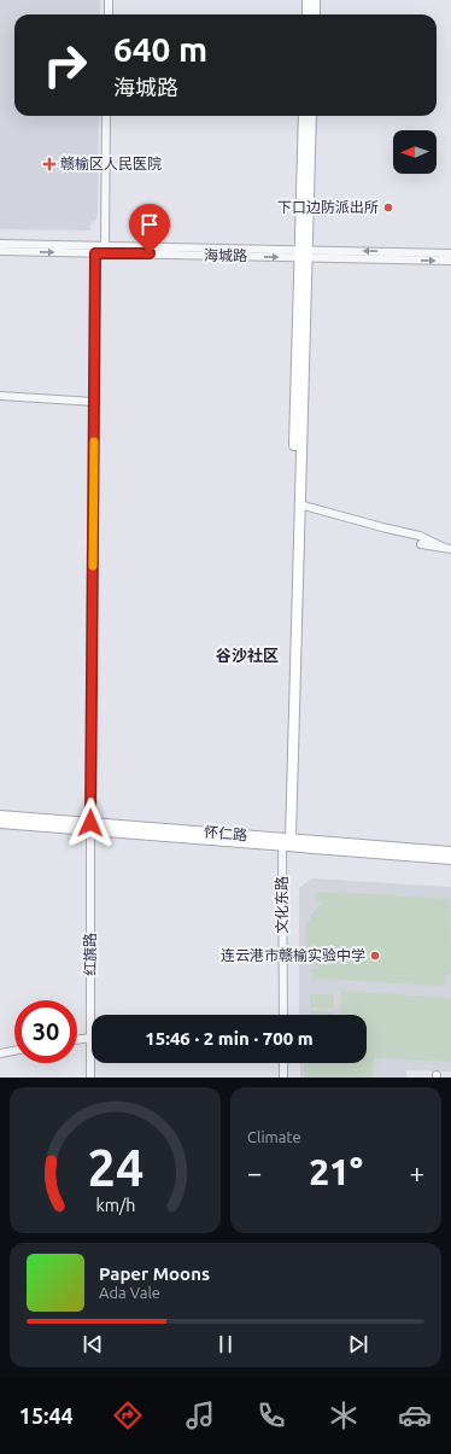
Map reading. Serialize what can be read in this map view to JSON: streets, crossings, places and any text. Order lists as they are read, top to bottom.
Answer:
{
  "streets": {
    "main road": ["怀仁路"],
    "street": ["海城路", "文化东路", "红旗路"]
  },
  "crossings": [
    ["海城路", "红旗路"],
    ["怀仁路", "文化东路"],
    ["怀仁路", "红旗路"]
  ],
  "districts": ["谷沙社区"],
  "places": {
    "health": ["赣榆区人民医院"],
    "other": ["下口边防派出所", "连云港市赣榆实验中学"]
  },
  "north": "left",
  "page": {
    "turn": ["640 m", "海城路"],
    "limit": "30",
    "trip": "15:46 · 2 min · 700 m",
    "tile": "Climate",
    "heat": ["−", "21°", "+"],
    "song": ["Paper Moons", "Ada Vale"],
    "tabs": "15:44",
    "gauge": ["24", "km/h"]
  }
}
